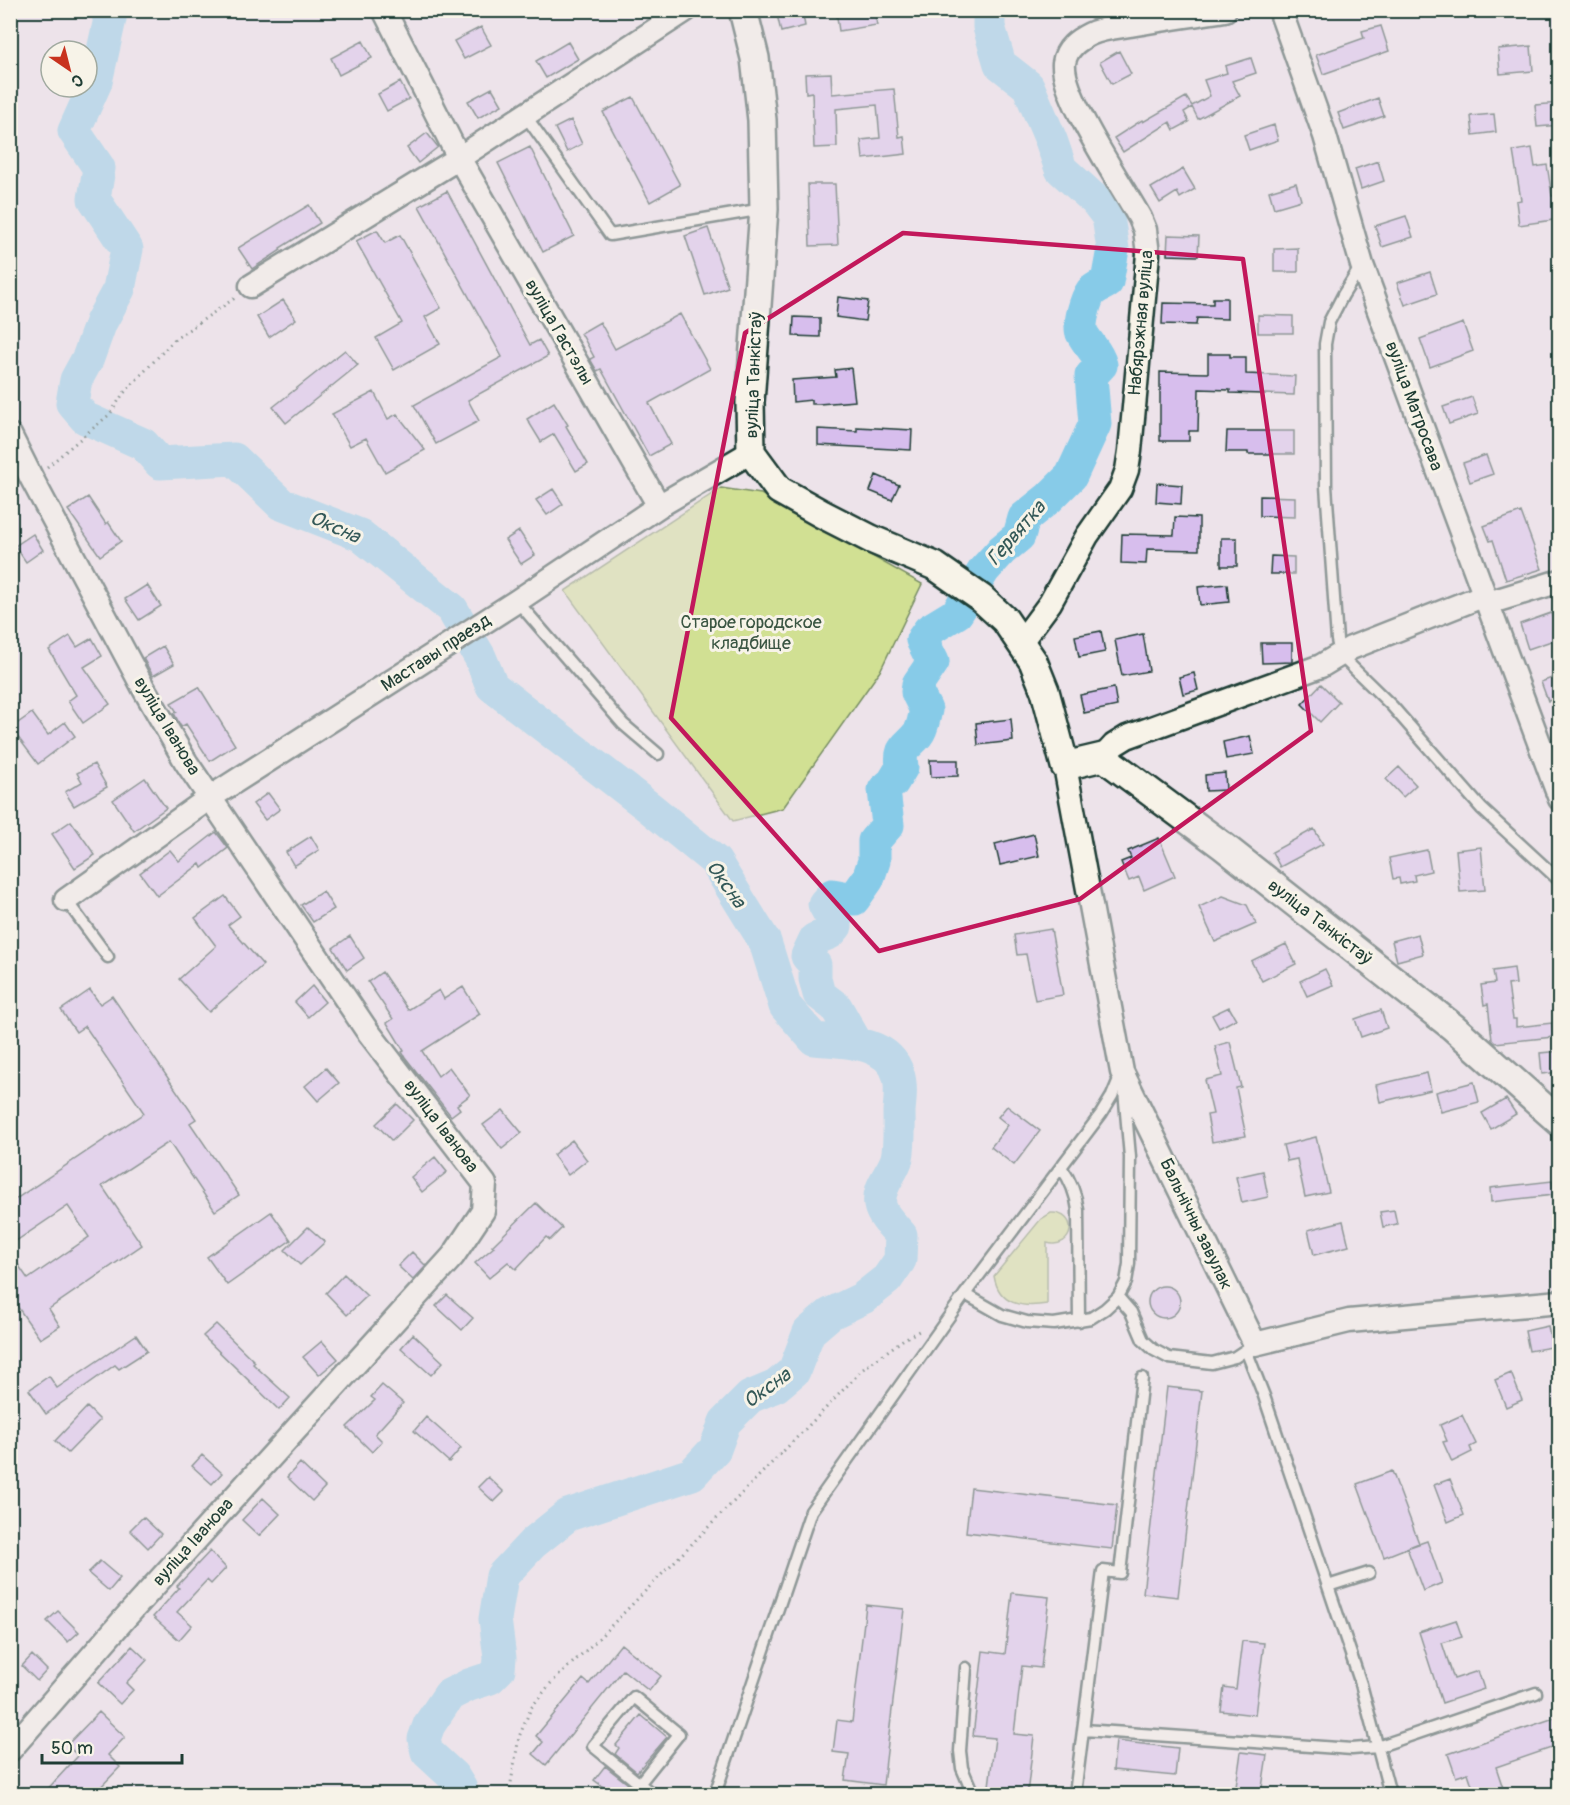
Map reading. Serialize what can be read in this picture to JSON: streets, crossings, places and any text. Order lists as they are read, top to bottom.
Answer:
{
  "streets": {
    "street": [
      "Набярэжная вуліца",
      "вуліца Гастэлы",
      "вуліца Танкістаў",
      "вуліца Матросава",
      "Маставы праезд",
      "вуліца Іванова",
      "Бальнічны завулак"
    ]
  },
  "crossings": [
    ["Набярэжная вуліца", "вуліца Танкістаў"],
    ["вуліца Гастэлы", "Маставы праезд"],
    ["вуліца Танкістаў", "Маставы праезд"],
    ["вуліца Танкістаў", "Бальнічны завулак"],
    ["Маставы праезд", "вуліца Іванова"]
  ],
  "water": ["Оксна", "Гервятка"],
  "parks": ["Старое городское кладбище"],
  "scale_bar": "50 m",
  "north": "bottom right"
}
